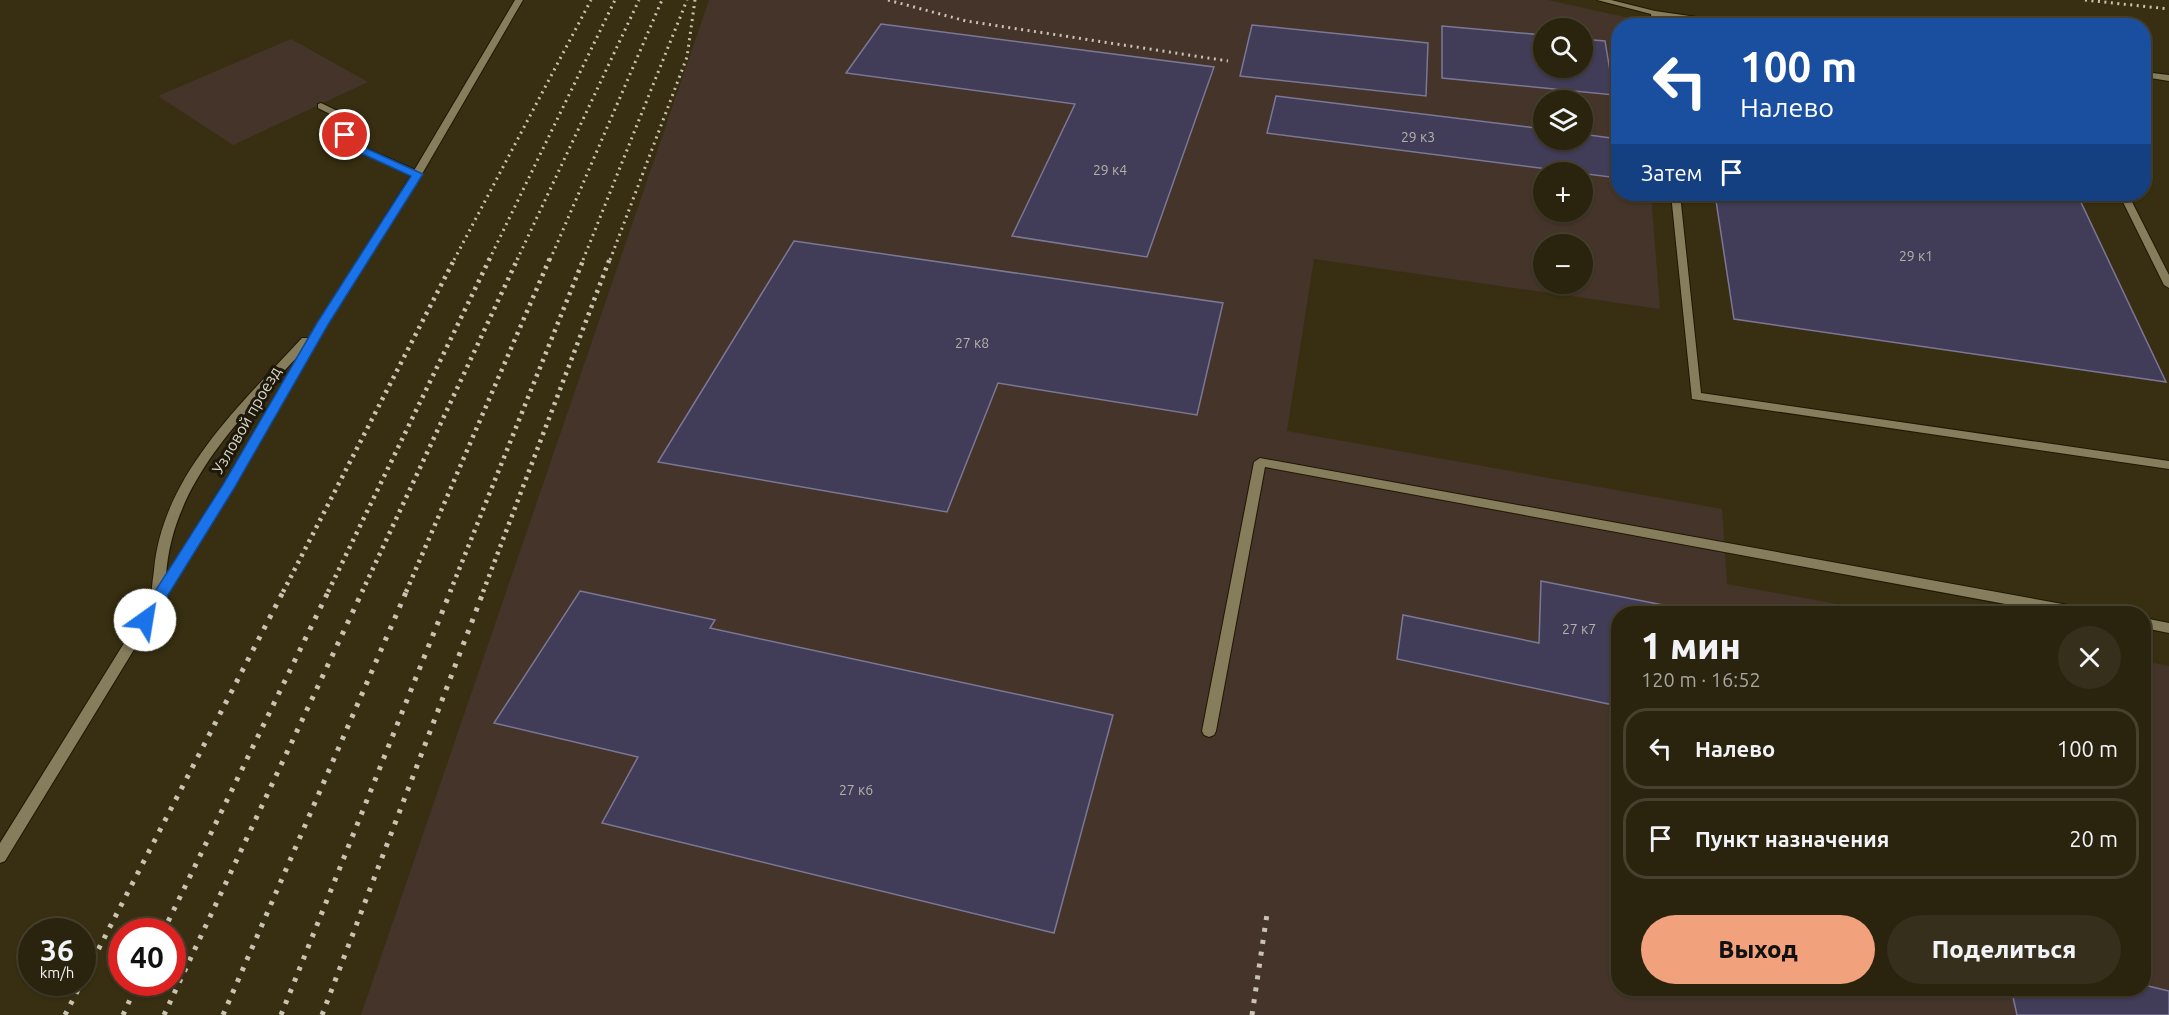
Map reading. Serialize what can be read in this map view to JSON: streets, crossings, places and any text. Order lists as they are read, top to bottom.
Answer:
{
  "streets": {
    "street": ["Узловой проезд"]
  },
  "house_numbers": [
    "29 к3",
    "29 к4",
    "29 к1",
    "27 к8",
    "27 к7",
    "27 к6"
  ],
  "page": {
    "map_buttons": ["+", "−"],
    "turn": ["100 m", "Налево"],
    "then": "Затем",
    "heading": ["1 мин", "120 m · 16:52"],
    "list": [
      {
        "name": "Налево",
        "value": "100 m"
      },
      {
        "name": "Пункт назначения",
        "value": "20 m"
      }
    ],
    "buttons": ["Выход", "Поделиться"],
    "speed": "36 km/h",
    "limit": "40"
  }
}
